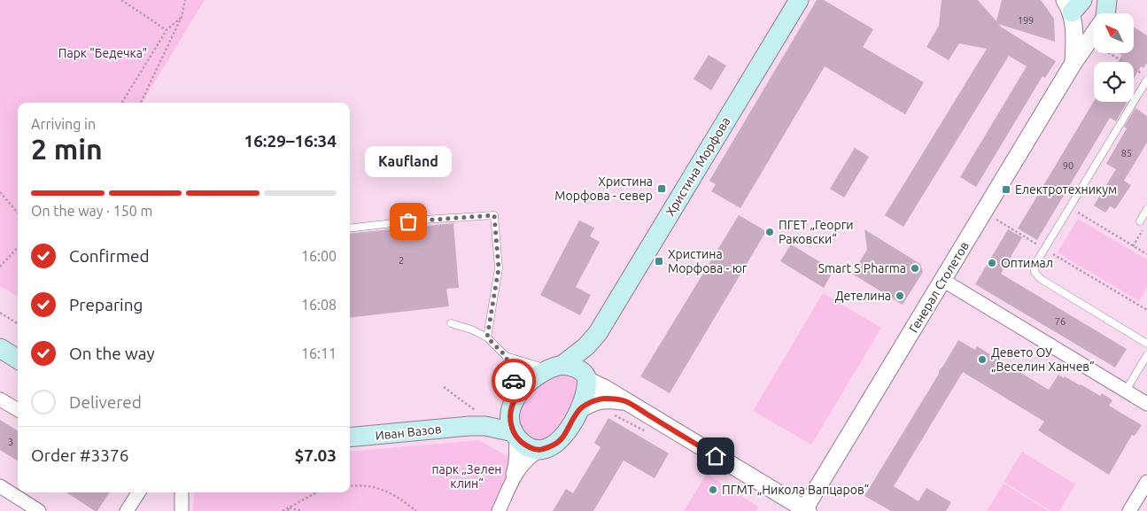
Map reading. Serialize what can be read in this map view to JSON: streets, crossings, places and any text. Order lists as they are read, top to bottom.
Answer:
{
  "streets": {
    "main road": ["Христина Морфова", "Иван Вазов"],
    "street": ["Генерал Столетов"]
  },
  "crossings": [
    ["Христина Морфова", "Иван Вазов"]
  ],
  "parks": ["Парк \"Бедечка\"", "парк „Зелен клин“"],
  "places": {
    "transit": ["Христина Морфова - север", "Електротехникум", "Христина Морфова - юг"],
    "other": [
      "Kaufland",
      "ПГЕТ „Георги Раковски“",
      "Оптимал",
      "Smart S Pharma",
      "Детелина",
      "Девето ОУ „Веселин Ханчев“",
      "ПГМТ „Никола Вапцаров“"
    ]
  },
  "house_numbers": [
    "199",
    "85",
    "90",
    "2",
    "76",
    "3"
  ],
  "north": "top left",
  "page": {
    "heading": ["2 min", "Arriving in", "16:29–16:34"],
    "panel": ["Order #3376", "$7.03"],
    "bubble": "Kaufland",
    "bar": "On the way · 150 m",
    "list": [
      ["Confirmed", "16:00"],
      ["Preparing", "16:08"],
      ["On the way", "16:11"],
      "Delivered"
    ]
  }
}
